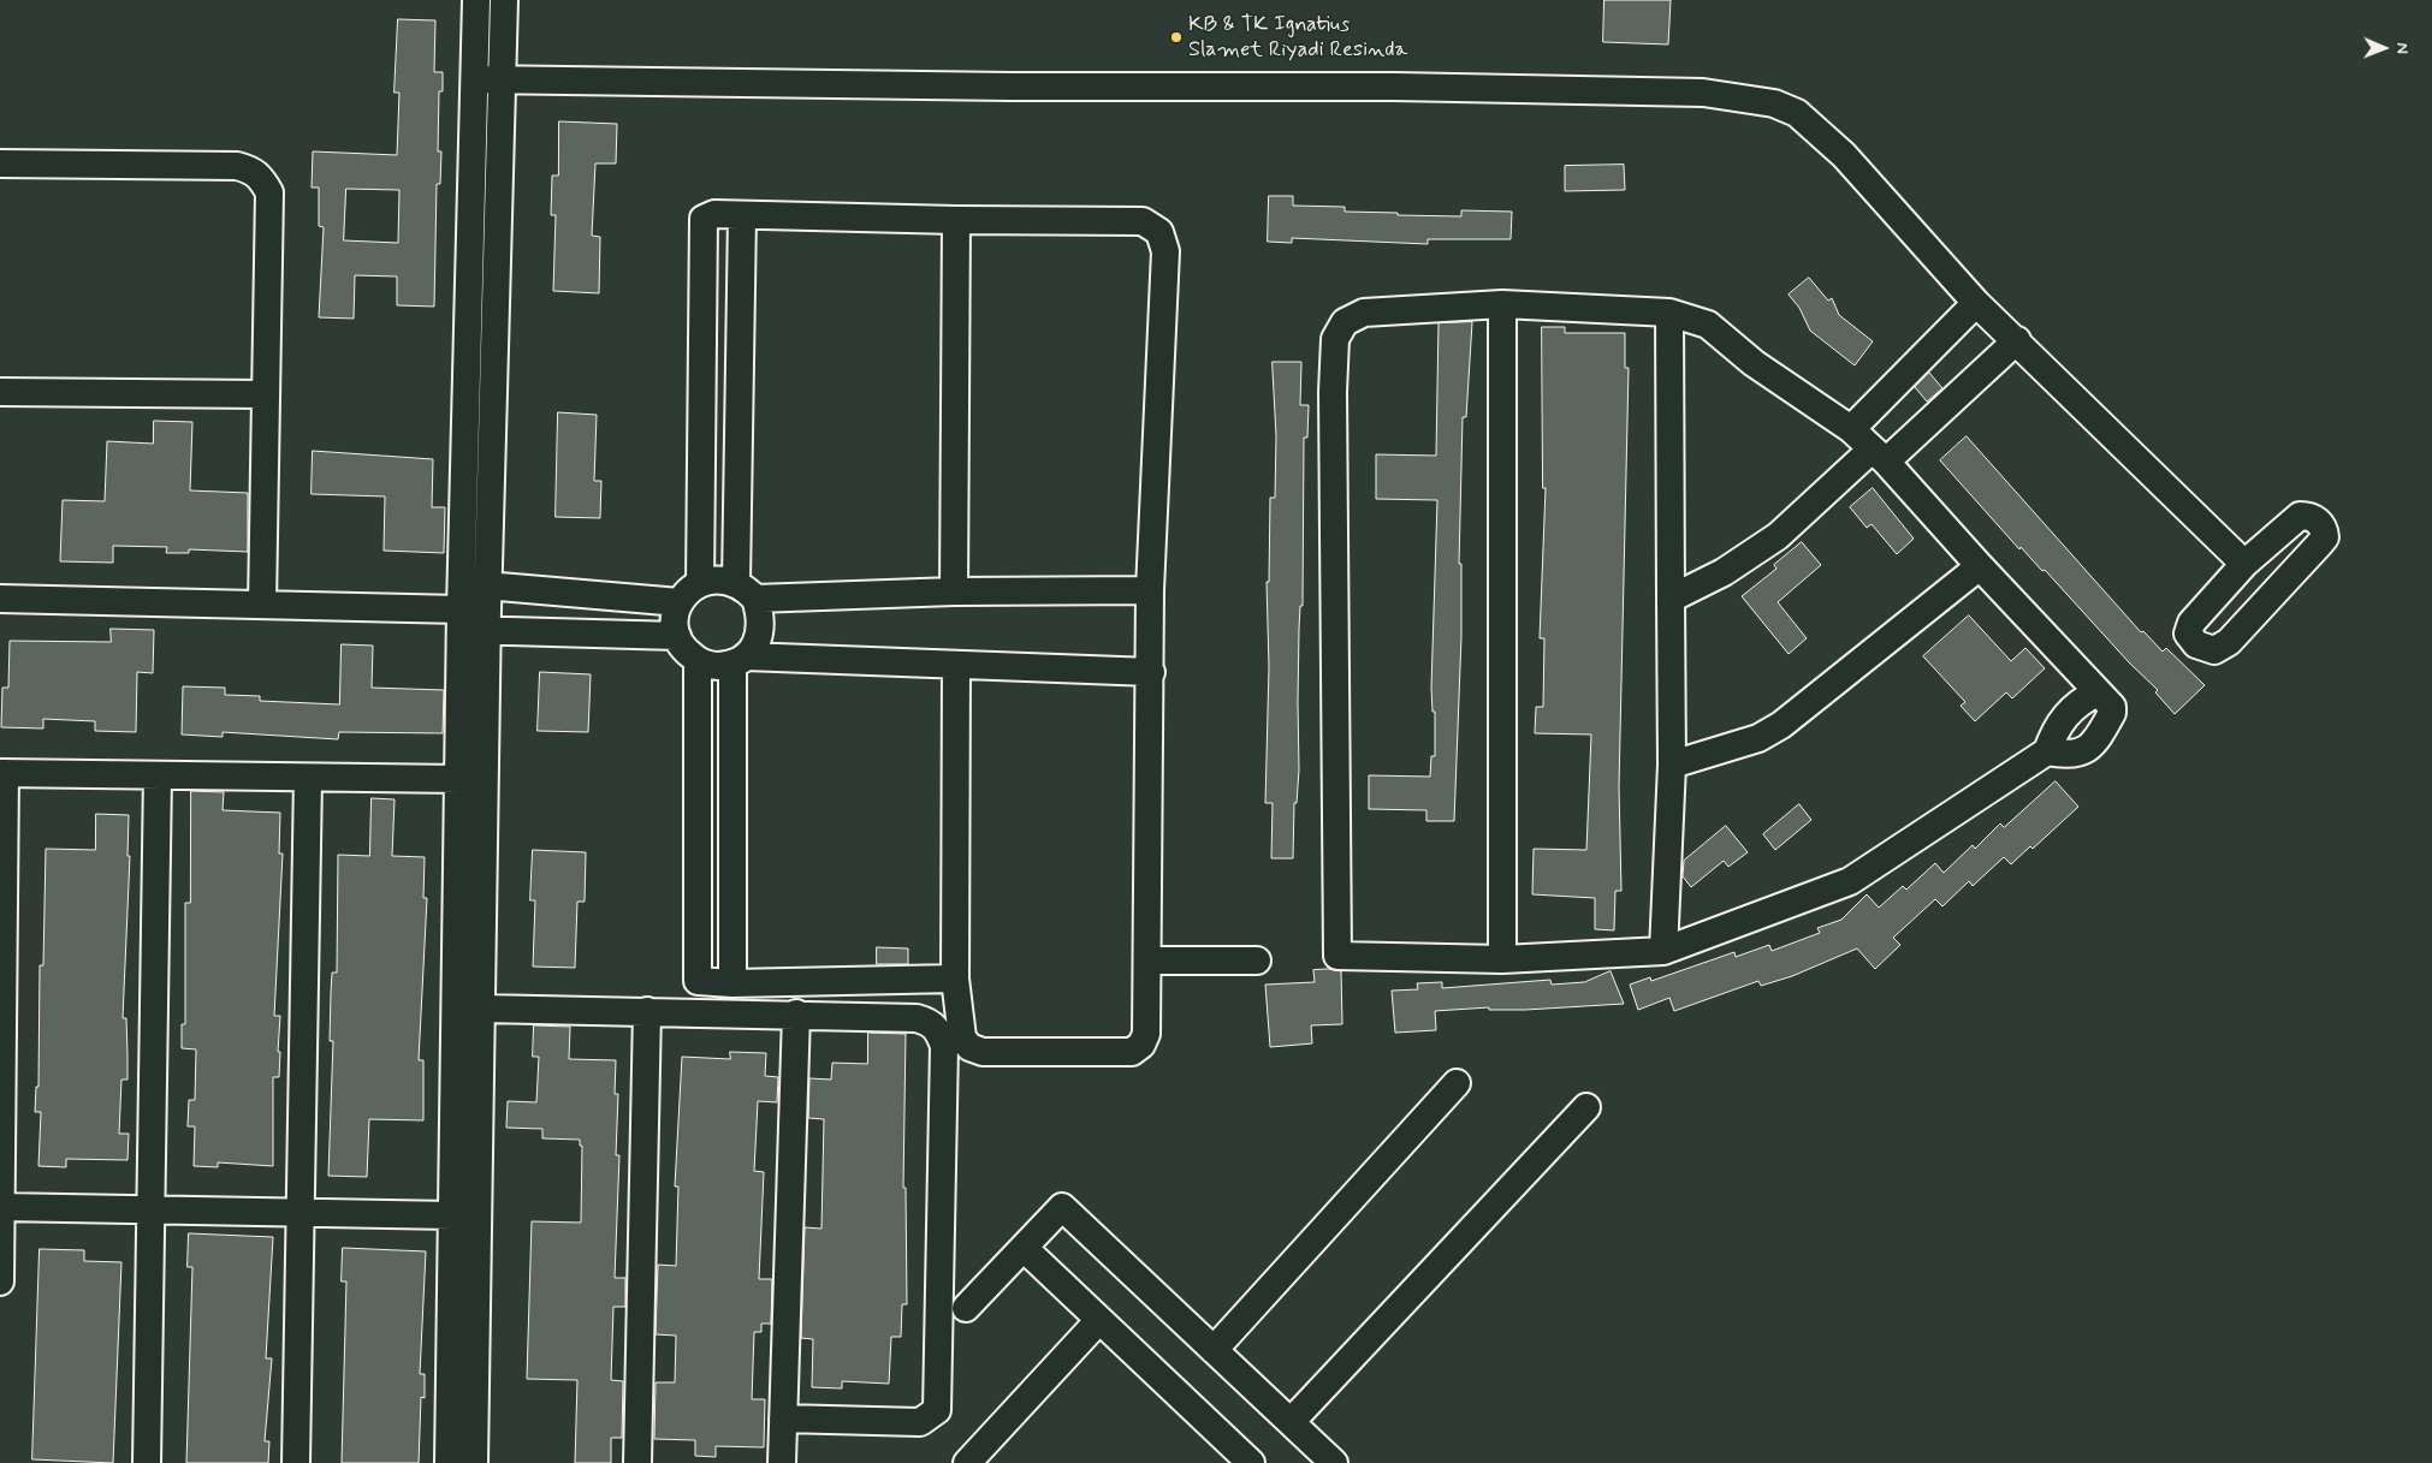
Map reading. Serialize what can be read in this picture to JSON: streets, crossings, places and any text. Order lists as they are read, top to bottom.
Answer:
{
  "places": ["KB & TK Ignatius Slamet Riyadi Resinda"],
  "north": "right"
}
